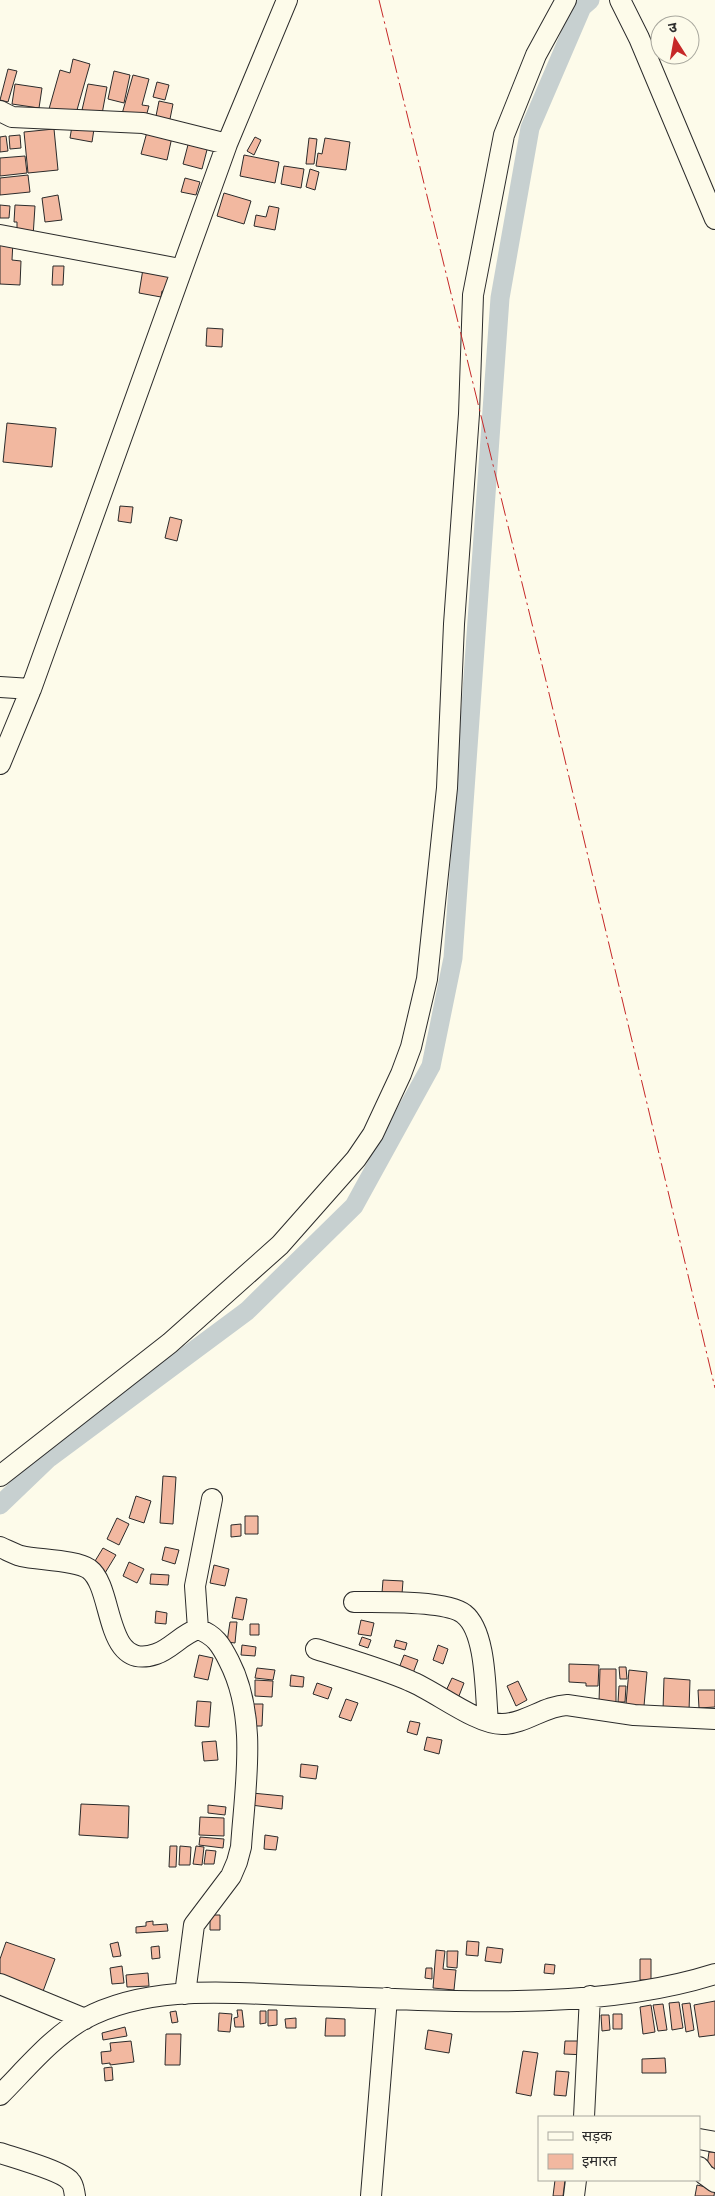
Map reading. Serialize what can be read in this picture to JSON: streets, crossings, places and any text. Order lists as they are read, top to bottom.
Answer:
{
  "legend": ["सड़क", "इमारत"],
  "north": "top"
}
